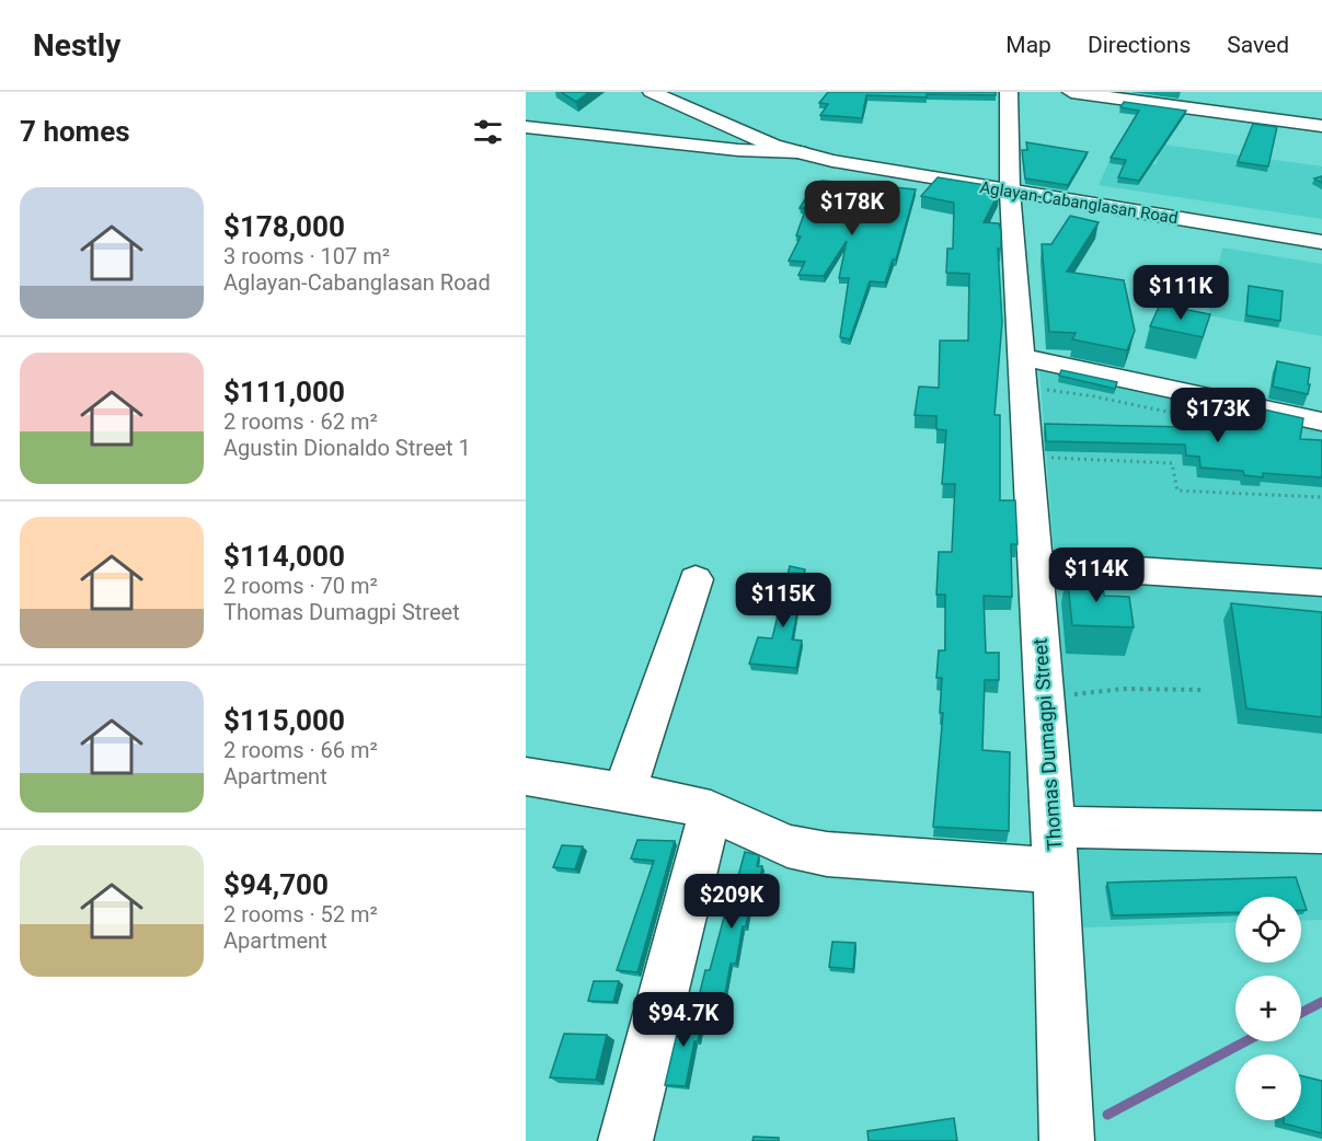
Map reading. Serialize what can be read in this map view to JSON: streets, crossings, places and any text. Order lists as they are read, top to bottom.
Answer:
{
  "streets": {
    "street": ["Aglayan-Cabanglasan Road", "Thomas Dumagpi Street"]
  },
  "crossings": [
    ["Aglayan-Cabanglasan Road", "Thomas Dumagpi Street"]
  ],
  "page": {
    "header": "Nestly",
    "nav": ["Map", "Directions", "Saved"],
    "heading": "7 homes",
    "list": [
      {
        "name": "$178,000",
        "note": "3 rooms · 107 m² · Aglayan-Cabanglasan Road"
      },
      {
        "name": "$111,000",
        "note": "2 rooms · 62 m² · Agustin Dionaldo Street 1"
      },
      {
        "name": "$114,000",
        "note": "2 rooms · 70 m² · Thomas Dumagpi Street"
      },
      {
        "name": "$115,000",
        "note": "2 rooms · 66 m² · Apartment"
      },
      {
        "name": "$94,700",
        "note": "2 rooms · 52 m² · Apartment"
      }
    ],
    "price": [
      "$178K",
      "$111K",
      "$173K",
      "$114K",
      "$115K",
      "$209K",
      "$94.7K"
    ],
    "map_buttons": ["+", "−"]
  }
}
